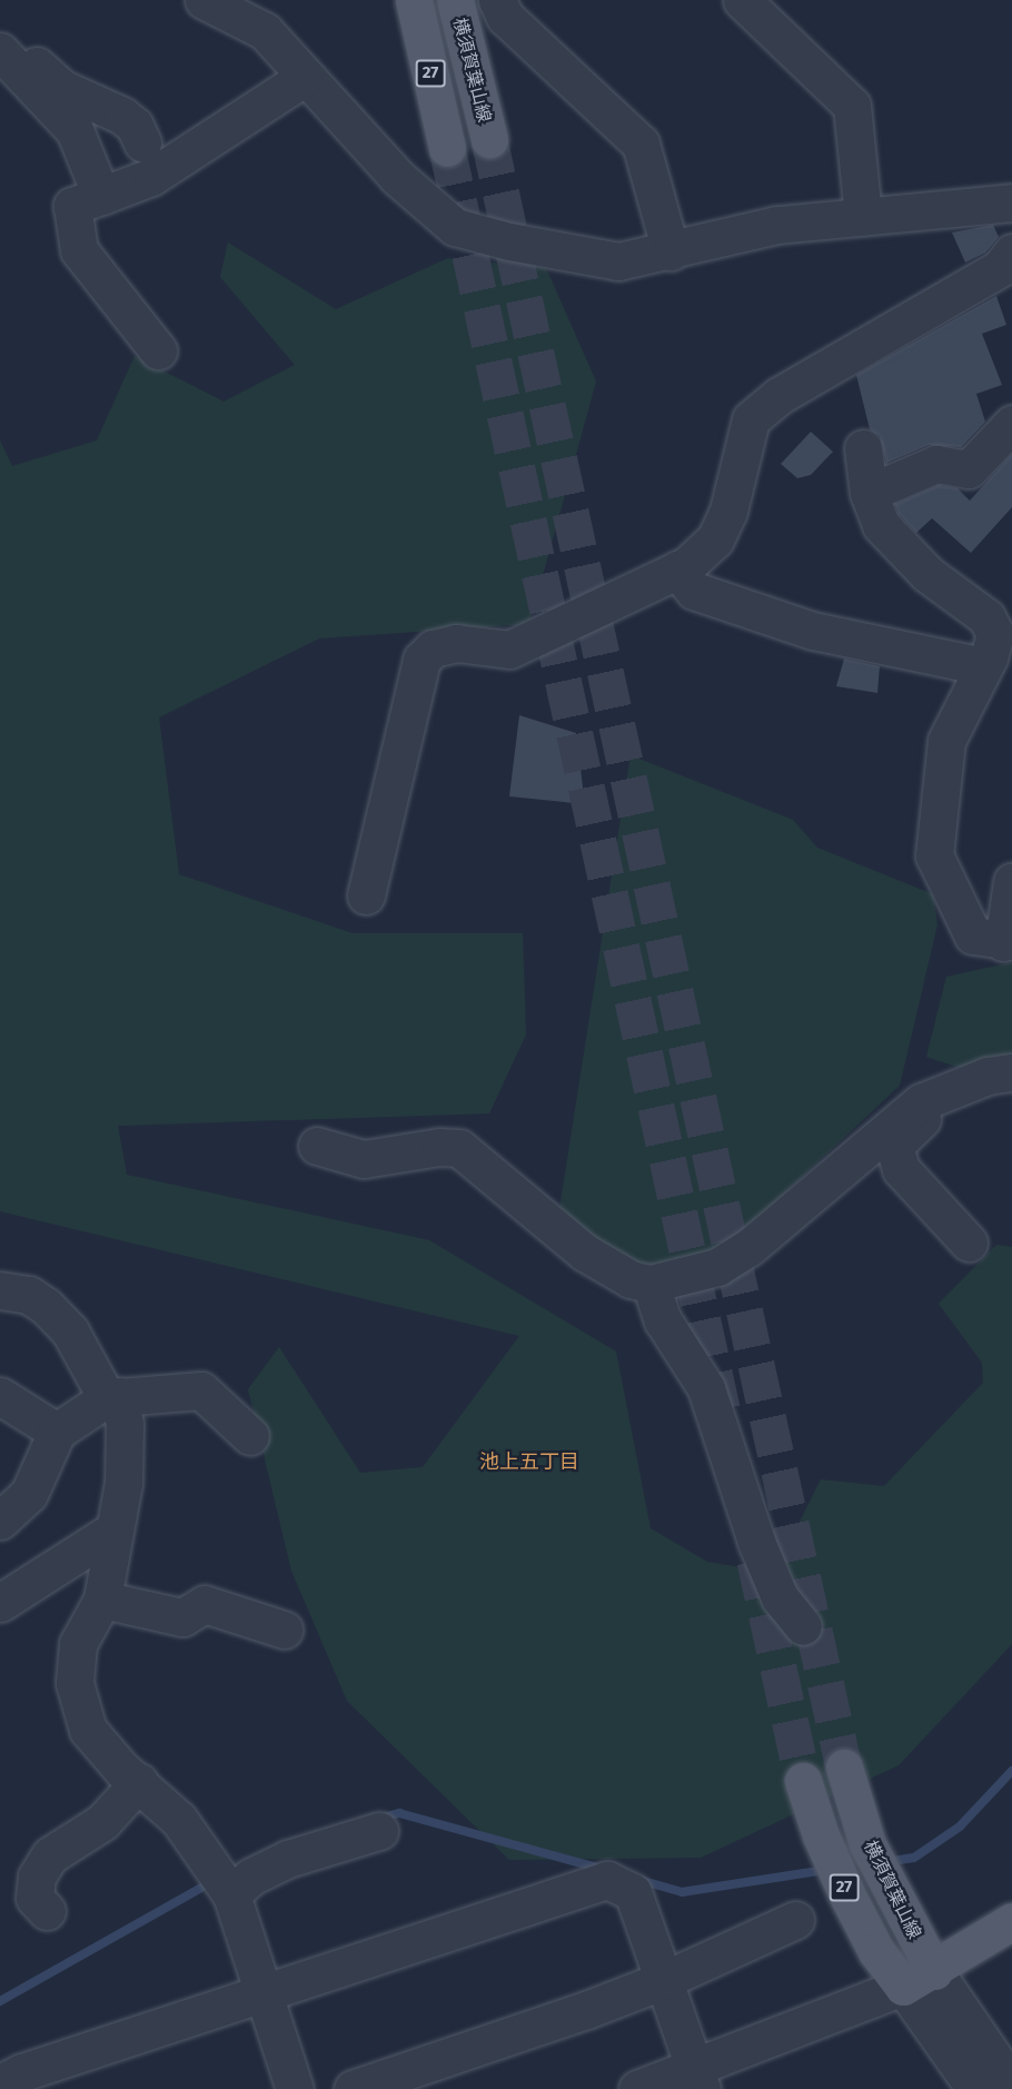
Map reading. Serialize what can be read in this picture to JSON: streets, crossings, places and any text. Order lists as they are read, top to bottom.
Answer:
{
  "streets": {
    "main road": ["横須賀葉山線", "27"]
  },
  "crossings": [
    ["横須賀葉山線", "27"]
  ],
  "districts": ["池上五丁目"]
}
